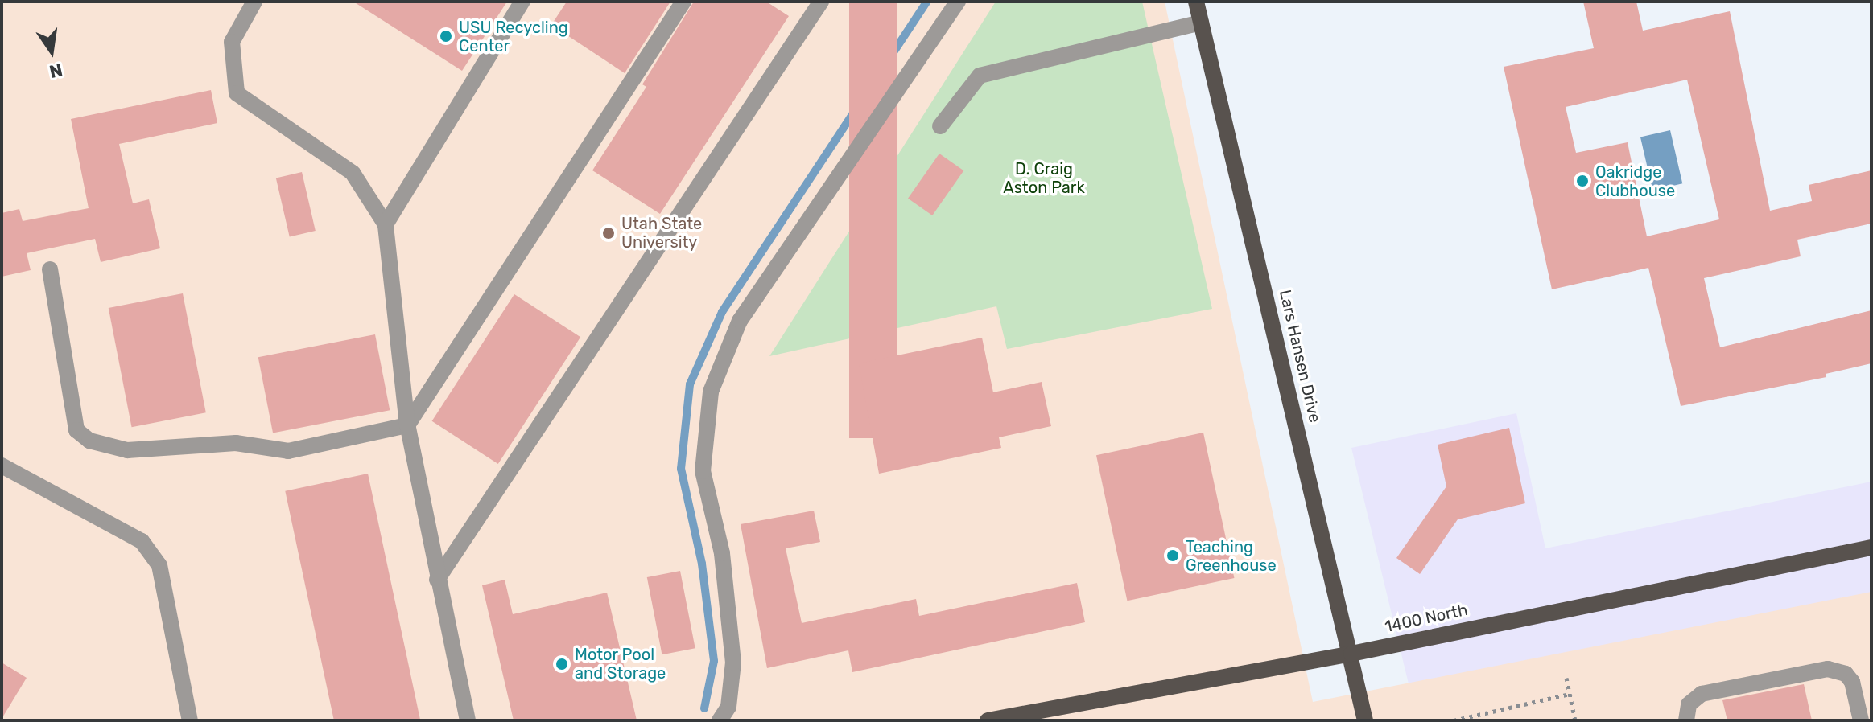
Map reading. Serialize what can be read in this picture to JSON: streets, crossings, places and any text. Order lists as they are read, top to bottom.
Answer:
{
  "streets": {
    "main road": ["Lars Hansen Drive", "1400 North"]
  },
  "crossings": [
    ["Lars Hansen Drive", "1400 North"]
  ],
  "parks": ["D. Craig Aston Park"],
  "places": [
    "USU Recycling Center",
    "Oakridge Clubhouse",
    "Utah State University",
    "Teaching Greenhouse",
    "Motor Pool and Storage"
  ],
  "north": "bottom"
}
